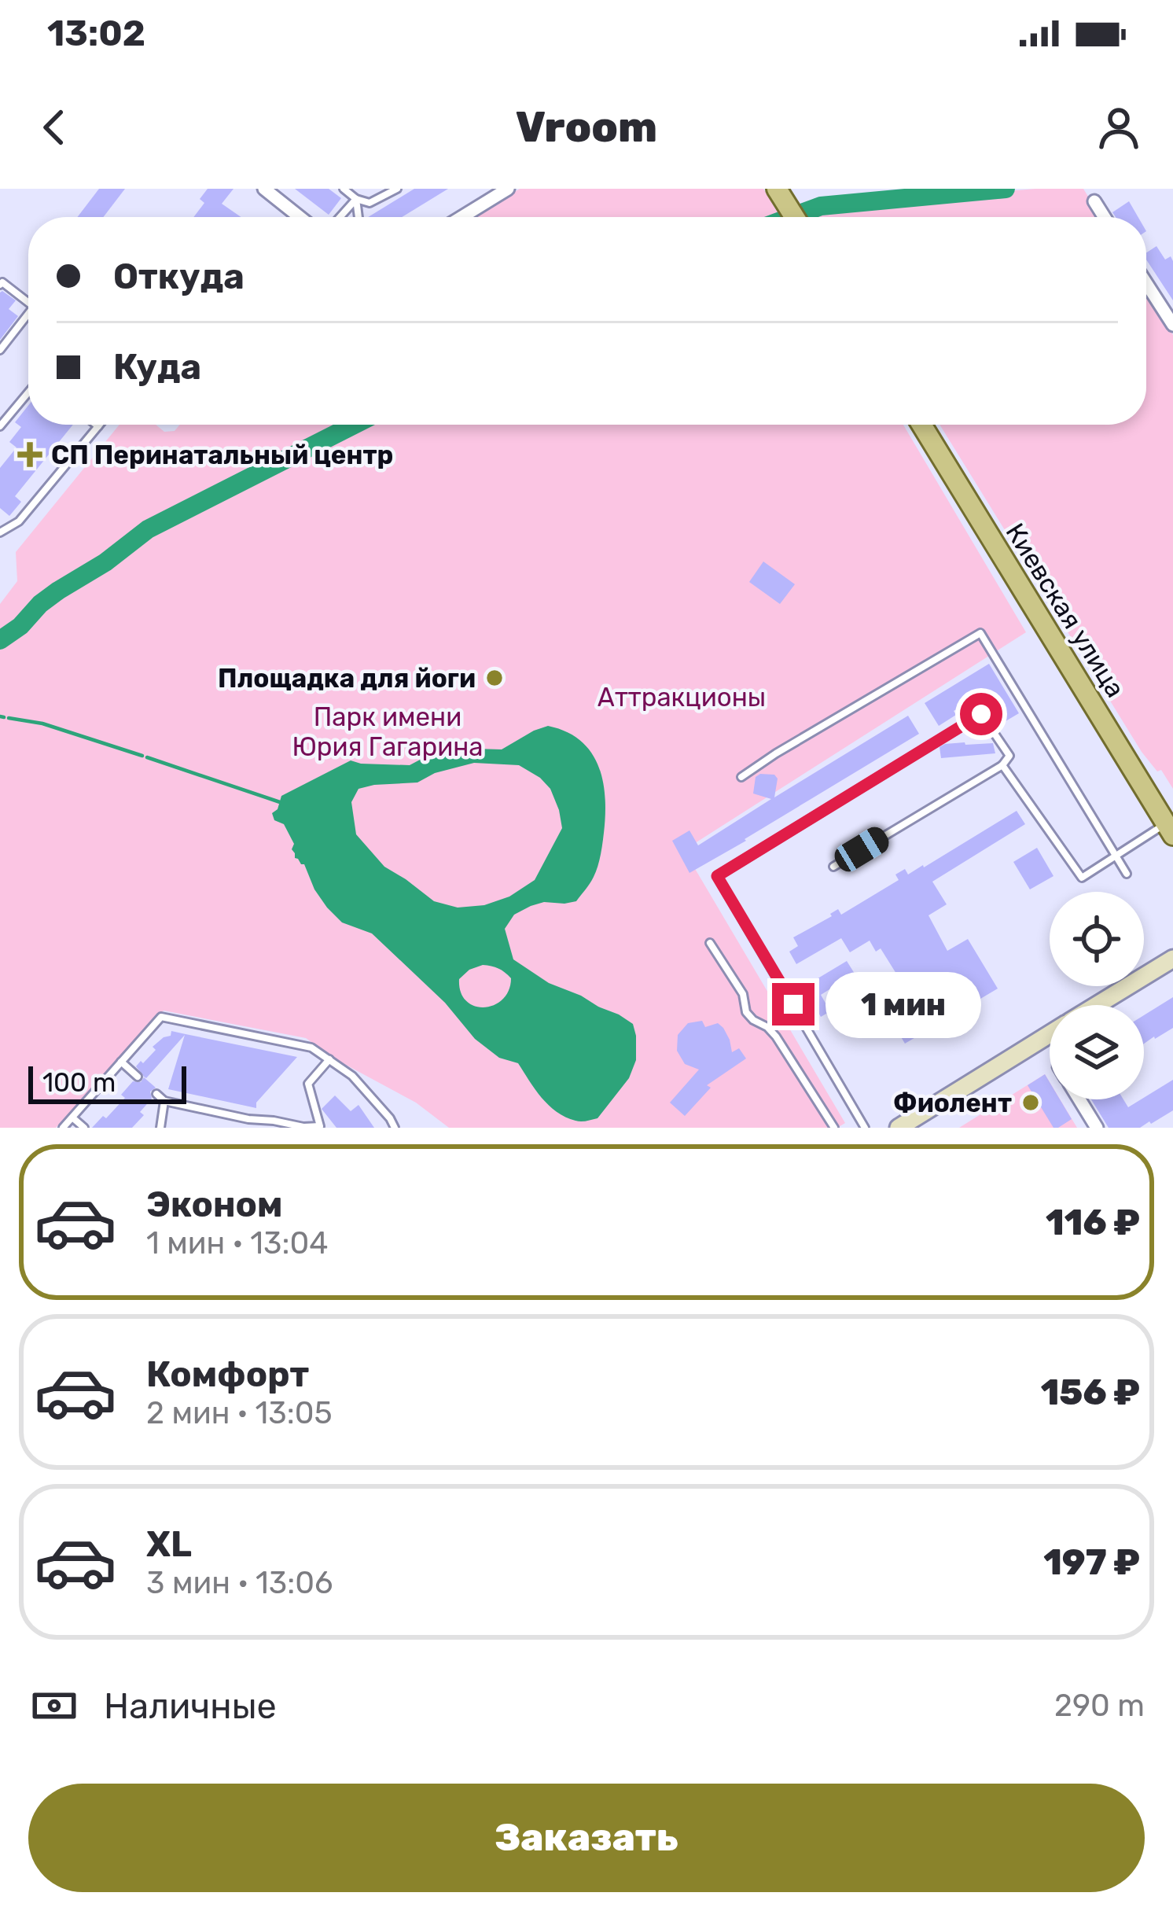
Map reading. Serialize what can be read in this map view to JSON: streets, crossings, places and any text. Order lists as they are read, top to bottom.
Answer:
{
  "streets": {
    "main road": ["Киевская улица"]
  },
  "parks": ["Аттракционы", "Парк имени Юрия Гагарина"],
  "places": {
    "health": ["СП Перинатальный центр"],
    "other": ["Площадка для йоги", "Фиолент"]
  },
  "scale_bar": "100 m",
  "page": {
    "status": "13:02",
    "header": "Vroom",
    "banner": ["Откуда", "Куда"],
    "bubble": "1 мин",
    "scale": "100 m",
    "list": [
      {
        "name": "Эконом",
        "note": "1 мин · 13:04",
        "value": "116 ₽"
      },
      {
        "name": "Комфорт",
        "note": "2 мин · 13:05",
        "value": "156 ₽"
      },
      {
        "name": "XL",
        "note": "3 мин · 13:06",
        "value": "197 ₽"
      }
    ],
    "pay": ["Наличные", "290 m"],
    "buttons": "Заказать"
  }
}
